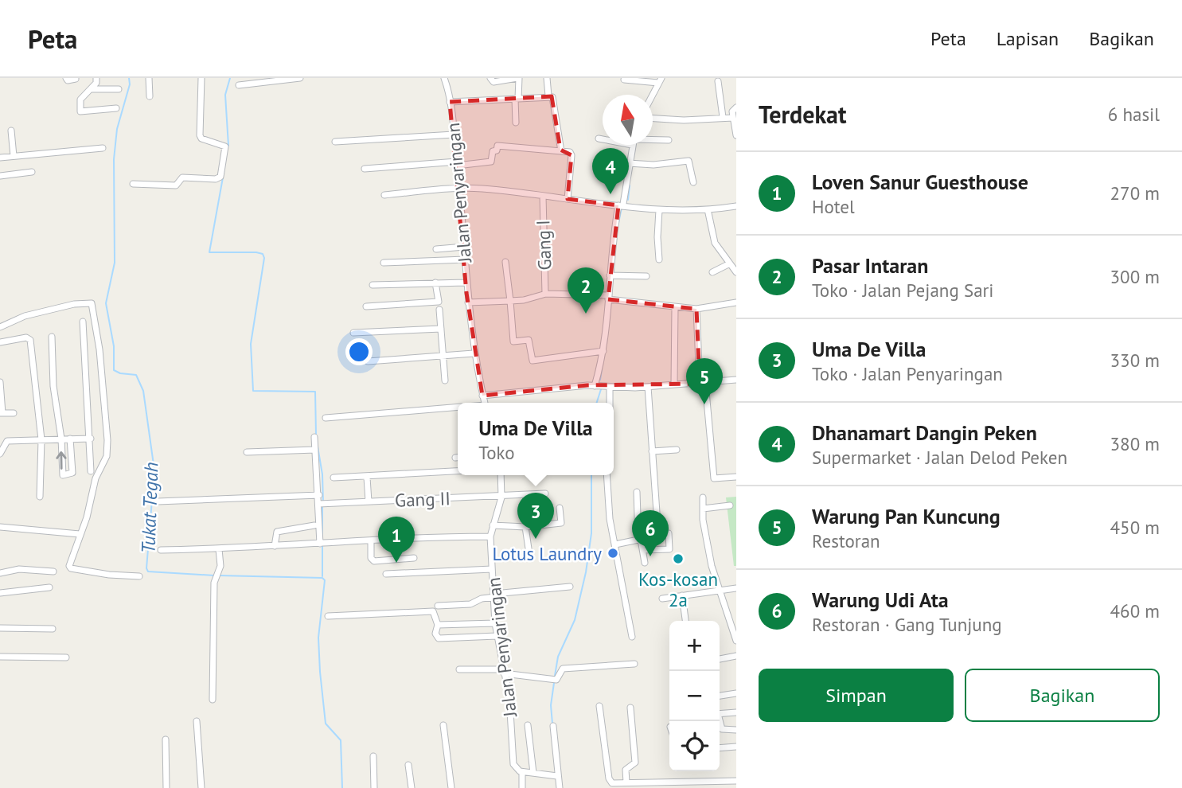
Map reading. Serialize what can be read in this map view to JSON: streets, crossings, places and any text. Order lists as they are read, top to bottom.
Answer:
{
  "streets": {
    "street": ["Jalan Penyaringan", "Gang I", "Gang II"]
  },
  "crossings": [
    ["Jalan Penyaringan", "Gang II"]
  ],
  "water": ["Tukat Tegah"],
  "places": ["Lotus Laundry", "Kos-kosan 2a"],
  "north": "top",
  "page": {
    "header": "Peta",
    "nav": ["Peta", "Lapisan", "Bagikan"],
    "heading": ["Terdekat", "6 hasil"],
    "pins": [
      "4",
      "2",
      "5",
      "3",
      "6",
      "1"
    ],
    "list": [
      {
        "mark": "1",
        "name": "Loven Sanur Guesthouse",
        "note": "Hotel",
        "value": "270 m"
      },
      {
        "mark": "2",
        "name": "Pasar Intaran",
        "note": "Toko · Jalan Pejang Sari",
        "value": "300 m"
      },
      {
        "mark": "3",
        "name": "Uma De Villa",
        "note": "Toko · Jalan Penyaringan",
        "value": "330 m"
      },
      {
        "mark": "4",
        "name": "Dhanamart Dangin Peken",
        "note": "Supermarket · Jalan Delod Peken",
        "value": "380 m"
      },
      {
        "mark": "5",
        "name": "Warung Pan Kuncung",
        "note": "Restoran",
        "value": "450 m"
      },
      {
        "mark": "6",
        "name": "Warung Udi Ata",
        "note": "Restoran · Gang Tunjung",
        "value": "460 m"
      }
    ],
    "popup": ["Uma De Villa", "Toko"],
    "map_buttons": ["+", "−"],
    "buttons": ["Simpan", "Bagikan"]
  }
}
